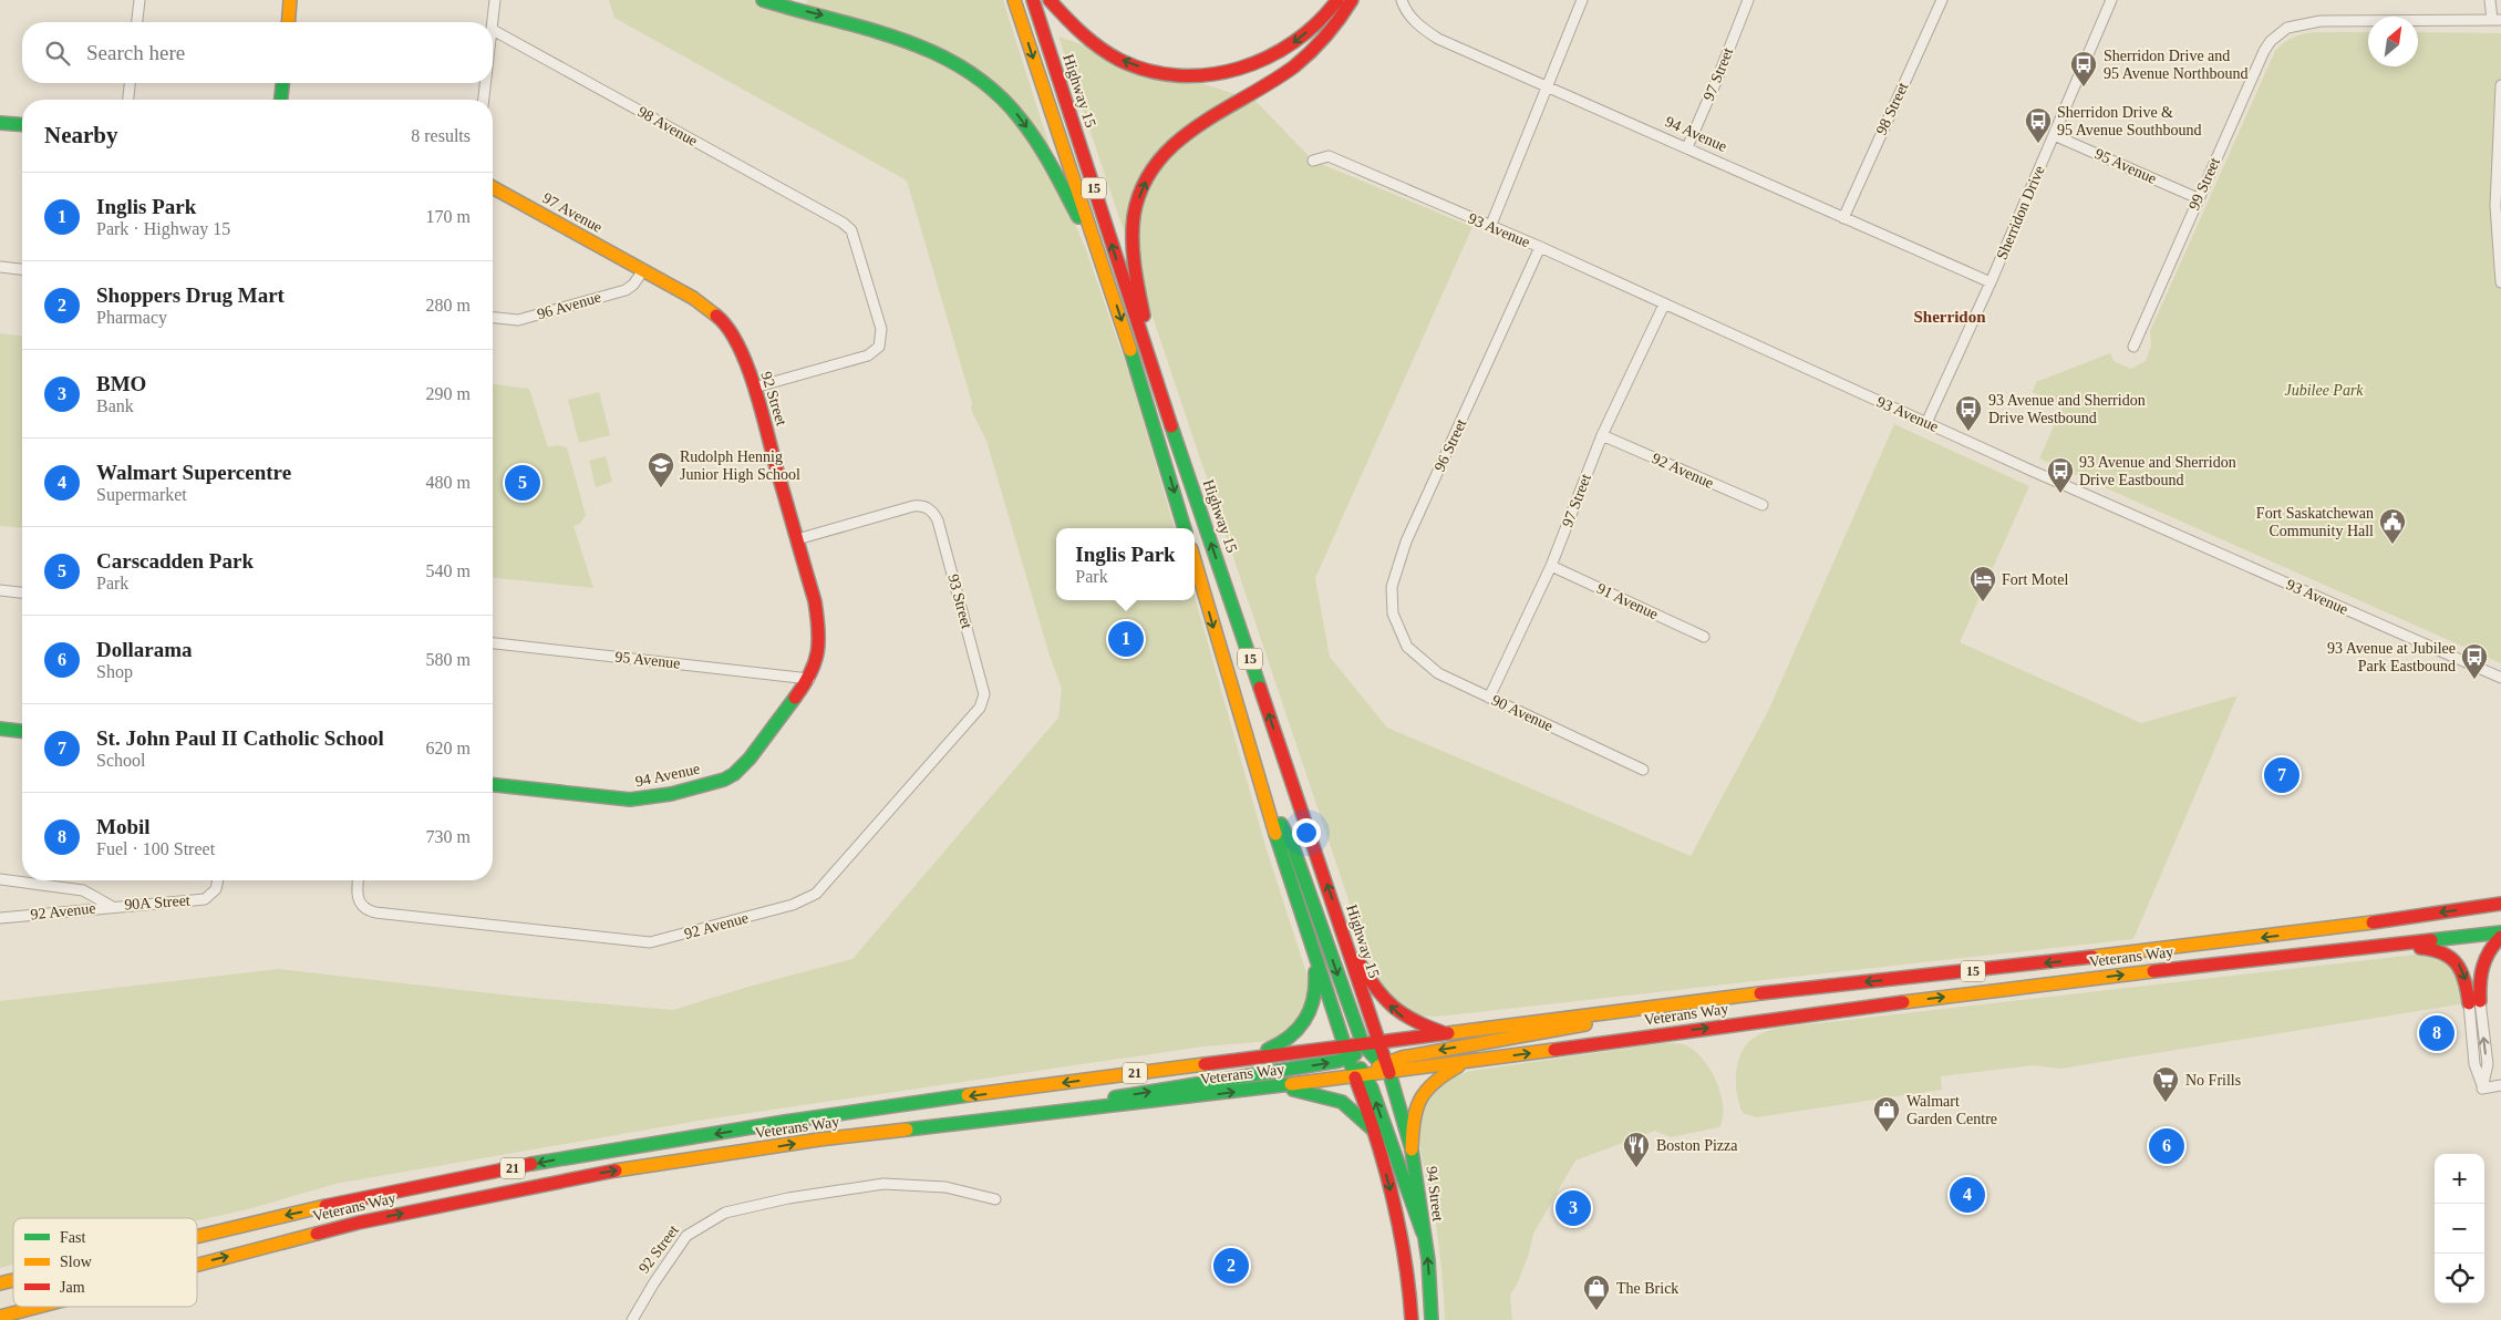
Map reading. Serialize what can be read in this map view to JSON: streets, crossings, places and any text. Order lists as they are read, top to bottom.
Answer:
{
  "streets": {
    "main road": [
      "Highway 15",
      "94 Avenue",
      "15",
      "97 Avenue",
      "92 Street",
      "Veterans Way",
      "21",
      "94 Street"
    ],
    "street": [
      "97 Street",
      "98 Street",
      "98 Avenue",
      "95 Avenue",
      "99 Street",
      "Sherridon Drive",
      "93 Avenue",
      "96 Avenue",
      "96 Street",
      "92 Avenue",
      "93 Street",
      "91 Avenue",
      "90 Avenue",
      "90A Street"
    ]
  },
  "crossings": [
    ["97 Street", "94 Avenue"],
    ["97 Street", "93 Avenue"],
    ["97 Street", "92 Avenue"],
    ["97 Street", "91 Avenue"],
    ["97 Street", "90 Avenue"],
    ["Highway 15", "15"],
    ["Highway 15", "Veterans Way"],
    ["98 Street", "94 Avenue"],
    ["98 Avenue", "92 Street"],
    ["94 Avenue", "95 Avenue"],
    ["94 Avenue", "Sherridon Drive"],
    ["94 Avenue", "92 Street"],
    ["95 Avenue", "99 Street"],
    ["95 Avenue", "Sherridon Drive"],
    ["95 Avenue", "92 Street"],
    ["15", "Veterans Way"],
    ["15", "94 Street"],
    ["97 Avenue", "96 Avenue"],
    ["97 Avenue", "92 Street"],
    ["Sherridon Drive", "93 Avenue"],
    ["93 Avenue", "96 Street"],
    ["96 Avenue", "92 Street"],
    ["92 Street", "93 Street"],
    ["96 Street", "90 Avenue"],
    ["92 Avenue", "93 Street"],
    ["92 Avenue", "90A Street"],
    ["Veterans Way", "94 Street"]
  ],
  "districts": ["Sherridon"],
  "parks": ["Jubilee Park"],
  "places": {
    "bus stop": [
      "Sherridon Drive and 95 Avenue Northbound",
      "Sherridon Drive & 95 Avenue Southbound",
      "93 Avenue and Sherridon Drive Westbound",
      "93 Avenue and Sherridon Drive Eastbound",
      "93 Avenue at Jubilee Park Eastbound"
    ],
    "school or university": ["Rudolph Hennig Junior High School"],
    "public building": ["Fort Saskatchewan Community Hall"],
    "hotel": ["Fort Motel"],
    "supermarket": ["No Frills"],
    "shop": ["Walmart Garden Centre", "The Brick"],
    "restaurant": ["Boston Pizza"]
  },
  "legend": ["Fast", "Slow", "Jam"],
  "north": "top right",
  "page": {
    "search": "Search here",
    "heading": ["Nearby", "8 results"],
    "list": [
      {
        "mark": "1",
        "name": "Inglis Park",
        "note": "Park · Highway 15",
        "value": "170 m"
      },
      {
        "mark": "2",
        "name": "Shoppers Drug Mart",
        "note": "Pharmacy",
        "value": "280 m"
      },
      {
        "mark": "3",
        "name": "BMO",
        "note": "Bank",
        "value": "290 m"
      },
      {
        "mark": "4",
        "name": "Walmart Supercentre",
        "note": "Supermarket",
        "value": "480 m"
      },
      {
        "mark": "5",
        "name": "Carscadden Park",
        "note": "Park",
        "value": "540 m"
      },
      {
        "mark": "6",
        "name": "Dollarama",
        "note": "Shop",
        "value": "580 m"
      },
      {
        "mark": "7",
        "name": "St. John Paul II Catholic School",
        "note": "School",
        "value": "620 m"
      },
      {
        "mark": "8",
        "name": "Mobil",
        "note": "Fuel · 100 Street",
        "value": "730 m"
      }
    ],
    "pins": [
      "5",
      "1",
      "7",
      "8",
      "6",
      "4",
      "3",
      "2"
    ],
    "popup": ["Inglis Park", "Park"],
    "map_buttons": ["+", "−"]
  }
}
